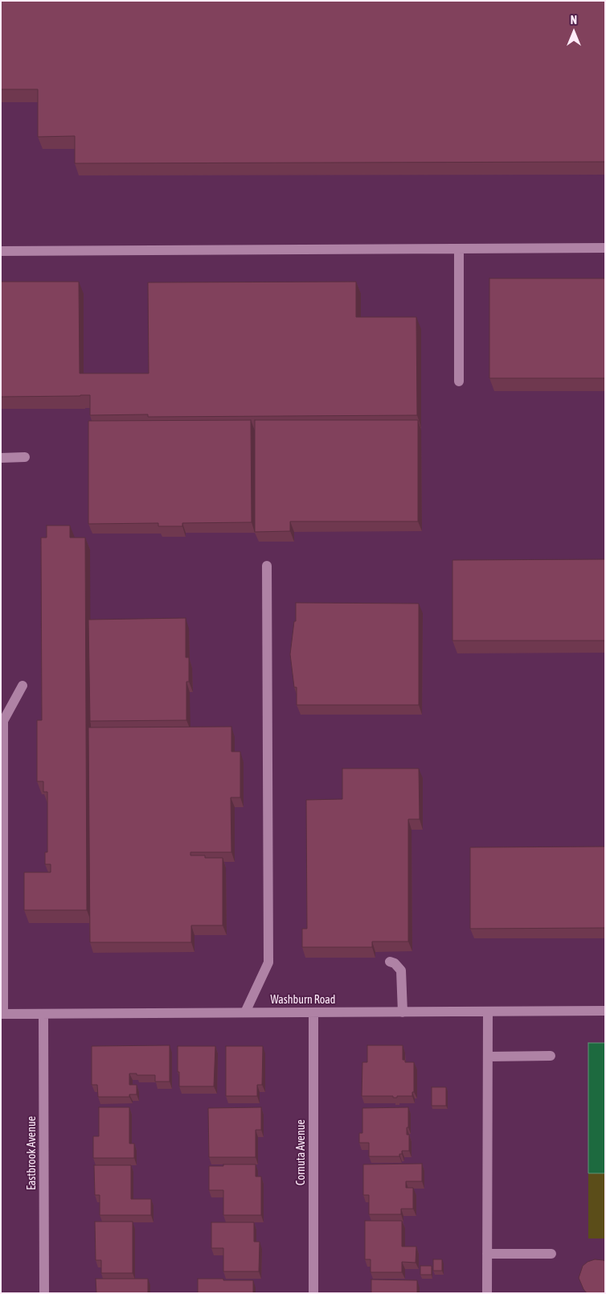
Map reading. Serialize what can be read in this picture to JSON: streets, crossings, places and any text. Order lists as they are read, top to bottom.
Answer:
{
  "streets": {
    "street": ["Washburn Road", "Cornuta Avenue", "Eastbrook Avenue"]
  },
  "crossings": [
    ["Washburn Road", "Cornuta Avenue"],
    ["Washburn Road", "Eastbrook Avenue"]
  ],
  "north": "top"
}
